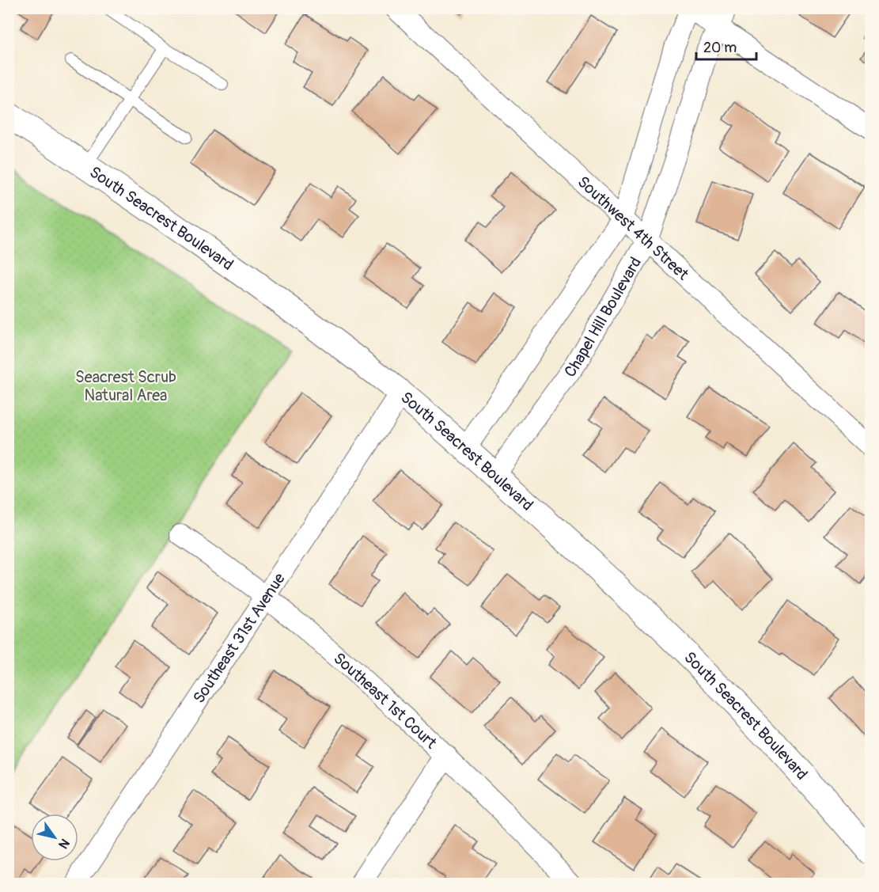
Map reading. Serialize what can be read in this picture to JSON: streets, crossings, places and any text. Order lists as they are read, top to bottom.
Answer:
{
  "streets": {
    "street": [
      "South Seacrest Boulevard",
      "Southwest 4th Street",
      "Chapel Hill Boulevard",
      "Southeast 31st Avenue",
      "Southeast 1st Court"
    ]
  },
  "crossings": [
    ["South Seacrest Boulevard", "Chapel Hill Boulevard"],
    ["South Seacrest Boulevard", "Southeast 31st Avenue"],
    ["Southwest 4th Street", "Chapel Hill Boulevard"],
    ["Southeast 31st Avenue", "Southeast 1st Court"]
  ],
  "parks": ["Seacrest Scrub Natural Area"],
  "scale_bar": "20 m",
  "north": "bottom right"
}
